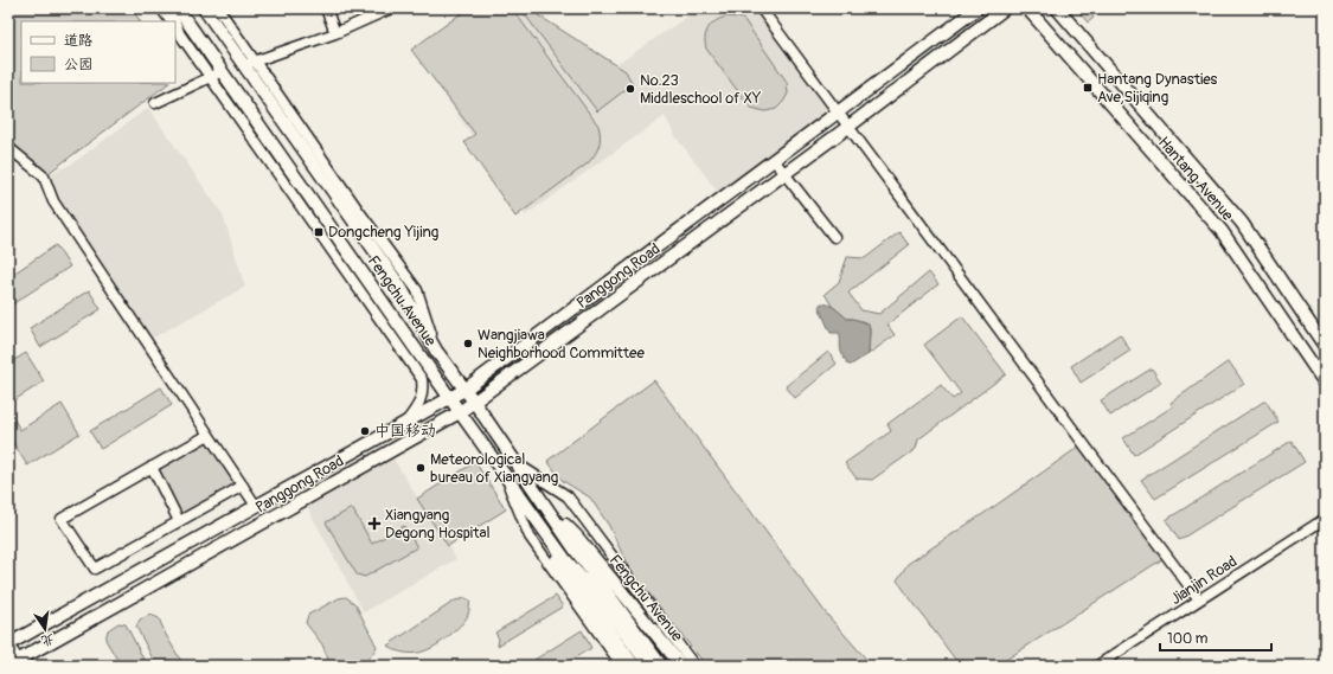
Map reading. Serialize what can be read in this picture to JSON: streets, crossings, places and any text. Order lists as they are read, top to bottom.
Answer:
{
  "streets": {
    "main road": ["Hantang Avenue", "Panggong Road", "Fengchu Avenue"],
    "street": ["Jianjin Road"]
  },
  "crossings": [
    ["Panggong Road", "Fengchu Avenue"]
  ],
  "places": {
    "transit": ["Hantang Dynasties Ave,Sijiqing", "Dongcheng Yijing"],
    "other": [
      "No.23 Middleschool of XY",
      "Wangjiawa Neighborhood Committee",
      "中国移动",
      "Meteorological bureau of Xiangyang"
    ],
    "health": ["Xiangyang Degong Hospital"]
  },
  "legend": ["道路", "公园"],
  "scale_bar": "100 m",
  "north": "bottom"
}
